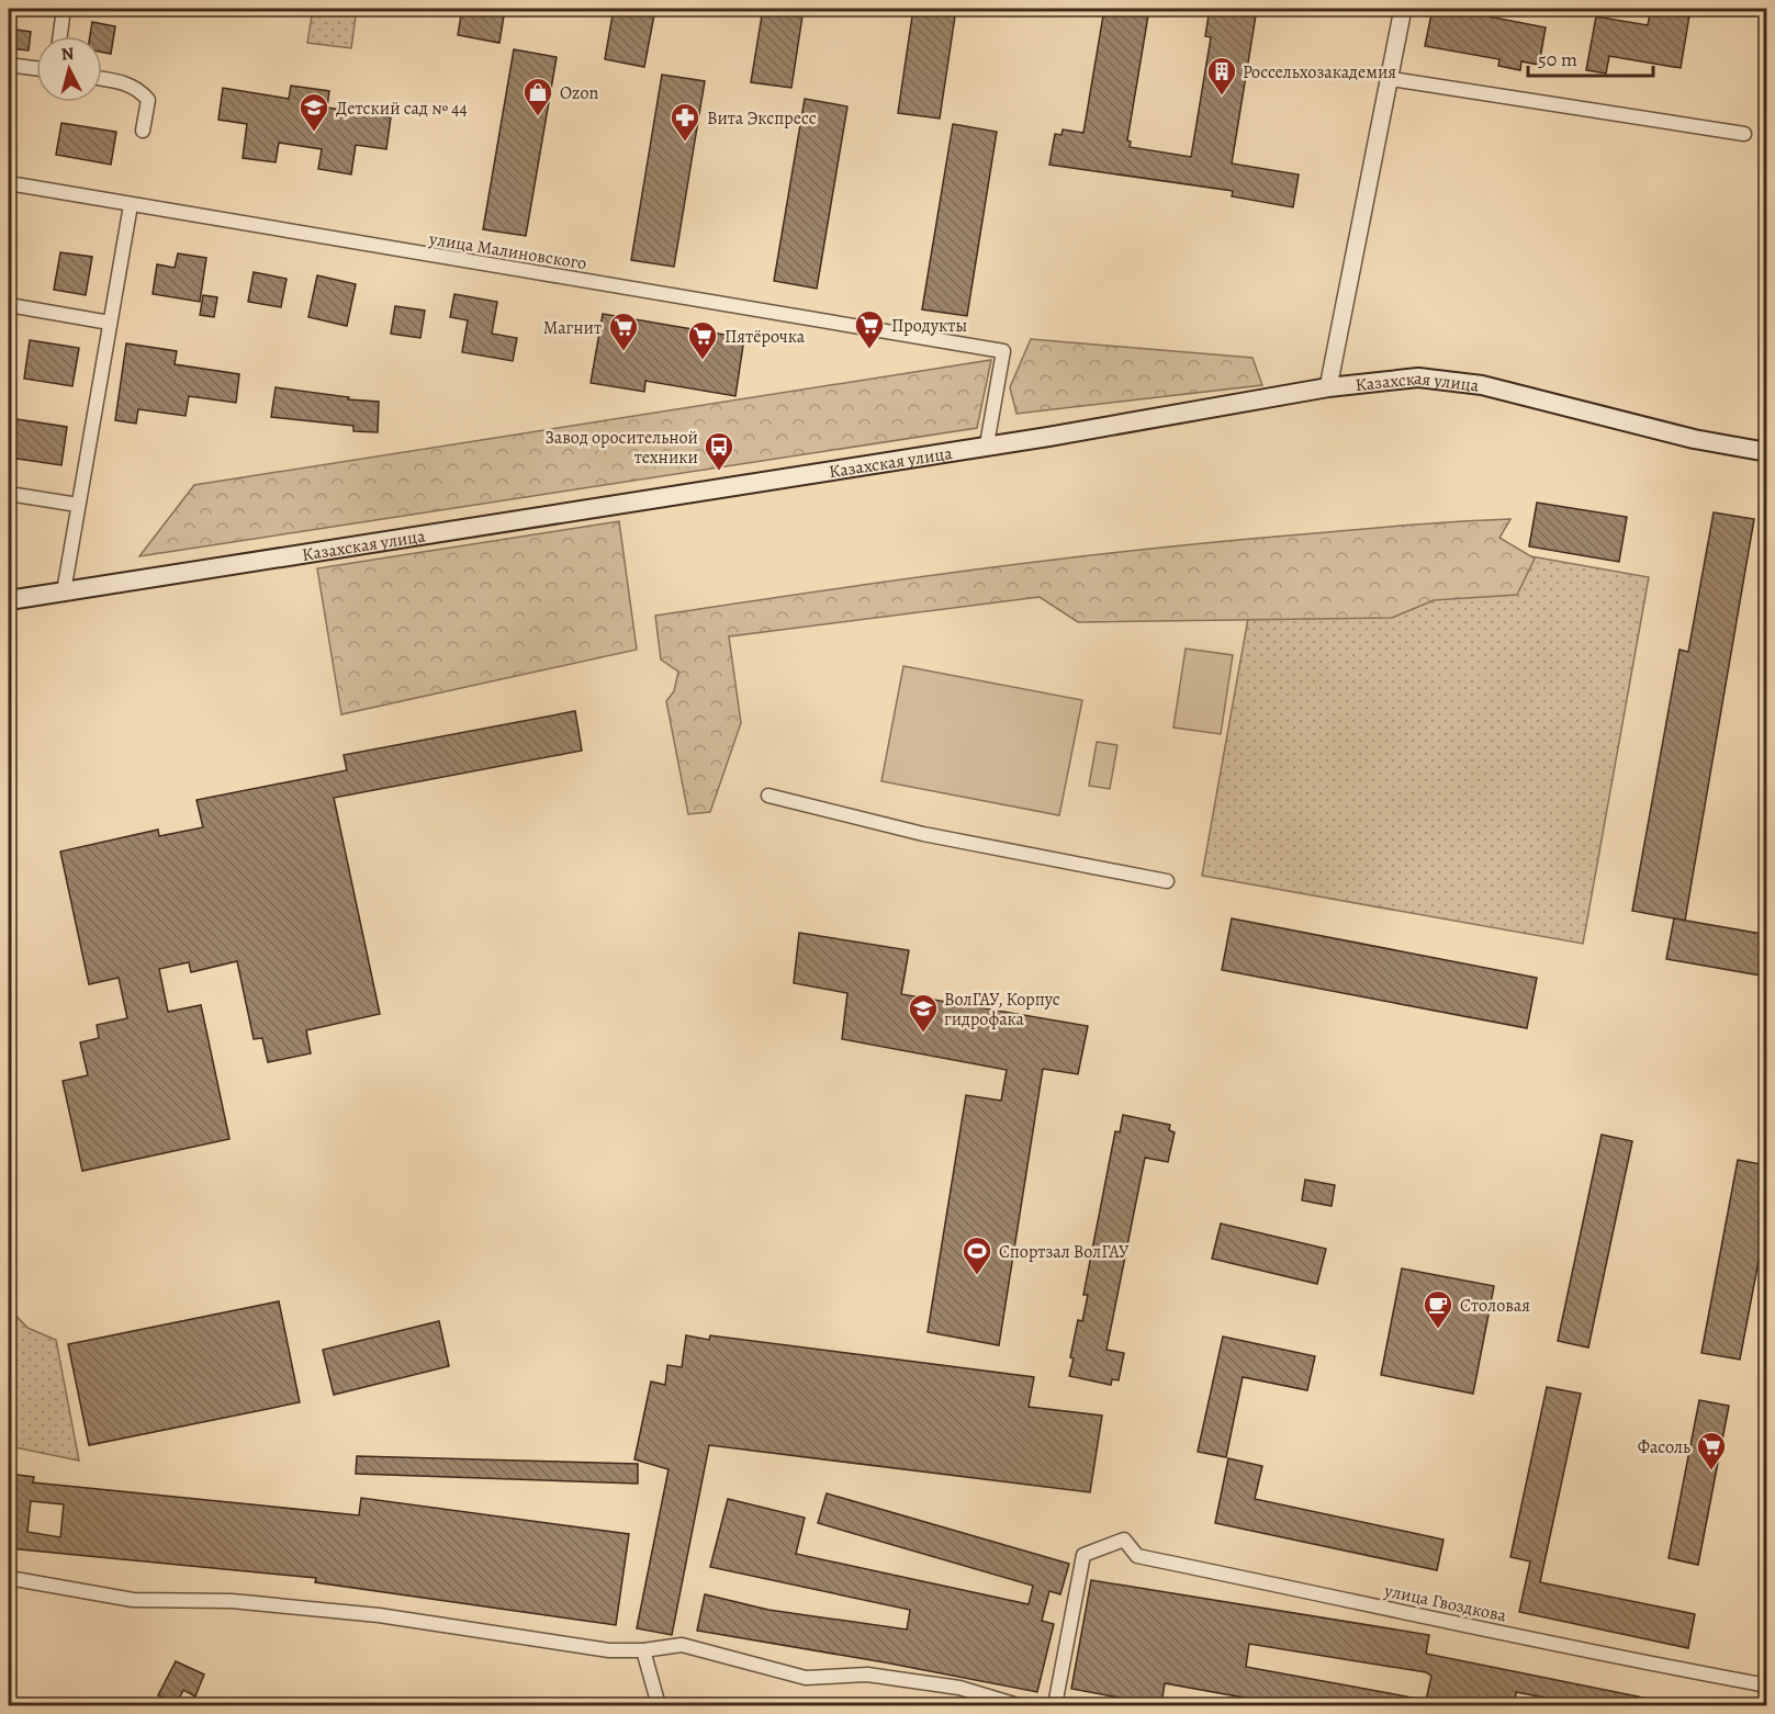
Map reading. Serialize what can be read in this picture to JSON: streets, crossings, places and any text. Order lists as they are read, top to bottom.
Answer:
{
  "streets": {
    "main road": ["Казахская улица"],
    "street": ["улица Малиновского", "улица Гвоздкова"]
  },
  "crossings": [
    ["улица Малиновского", "Казахская улица"]
  ],
  "places": {
    "building": ["Россельхозакадемия"],
    "shop": ["Ozon"],
    "school or university": ["Детский сад № 44", "ВолГАУ, Корпус гидрофака"],
    "pharmacy": ["Вита Экспресс"],
    "supermarket": [
      "Продукты",
      "Магнит",
      "Пятёрочка",
      "Фасоль"
    ],
    "bus stop": ["Завод оросительной техники"],
    "sports": ["Спортзал ВолГАУ"],
    "cafe": ["Столовая"]
  },
  "scale_bar": "50 m",
  "north": "top"
}
